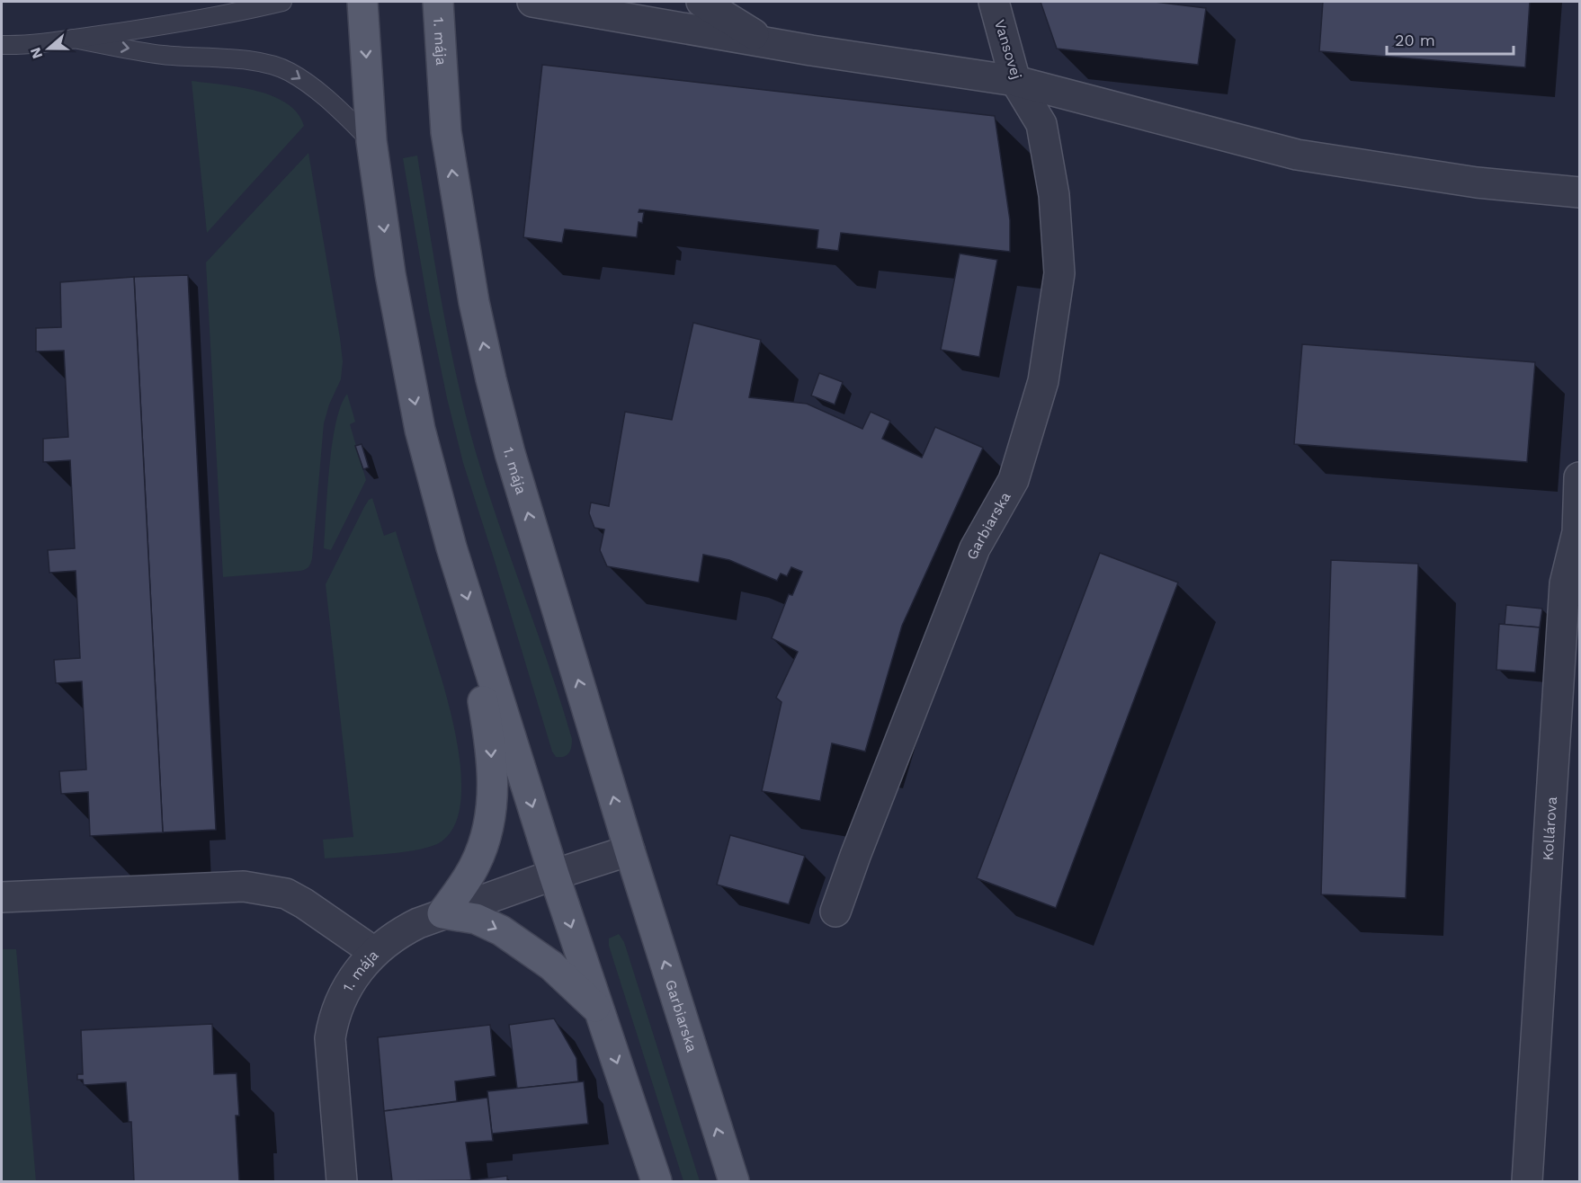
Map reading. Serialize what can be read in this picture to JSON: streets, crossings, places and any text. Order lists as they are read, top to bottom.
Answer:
{
  "streets": {
    "main road": ["1. mája", "Garbiarska"],
    "street": ["Vansovej", "Kollárova"]
  },
  "crossings": [
    ["1. mája", "Garbiarska"],
    ["Vansovej", "Garbiarska"]
  ],
  "scale_bar": "20 m",
  "north": "left"
}
